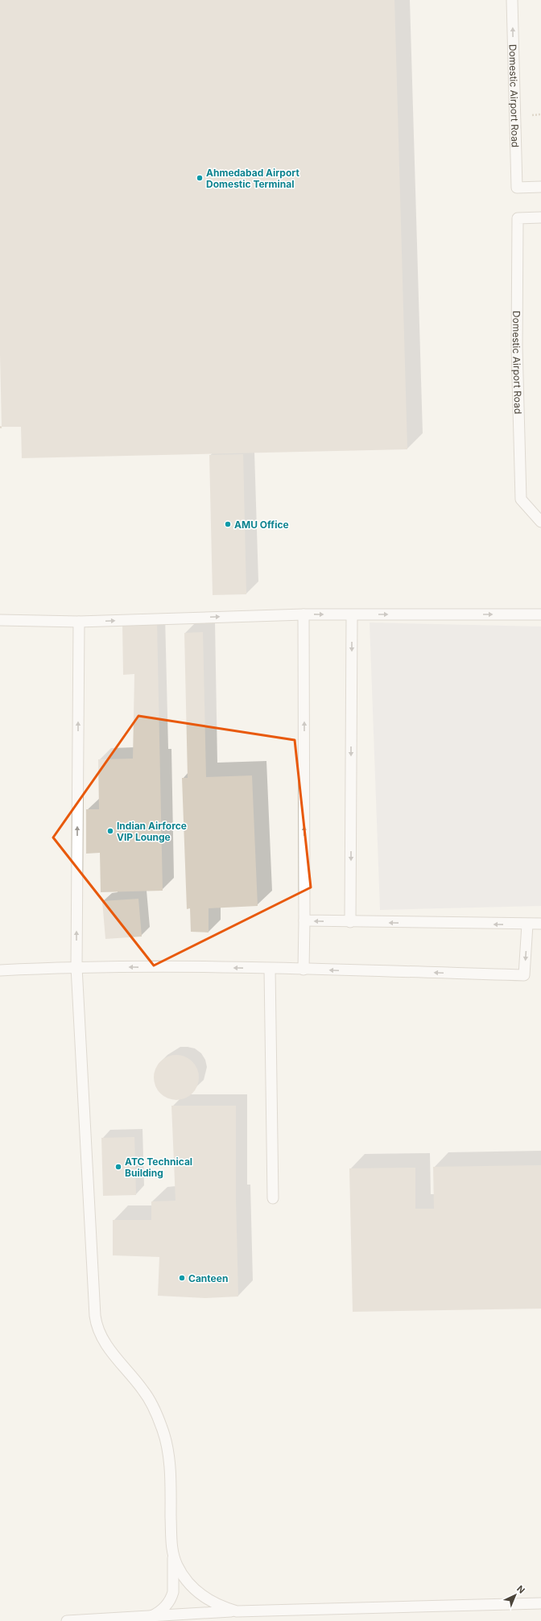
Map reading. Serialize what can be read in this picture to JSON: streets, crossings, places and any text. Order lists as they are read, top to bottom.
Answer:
{
  "streets": {
    "lane": ["Domestic Airport Road"]
  },
  "places": [
    "Ahmedabad Airport Domestic Terminal",
    "AMU Office",
    "Indian Airforce VIP Lounge",
    "ATC Technical Building",
    "Canteen"
  ],
  "north": "top right"
}
